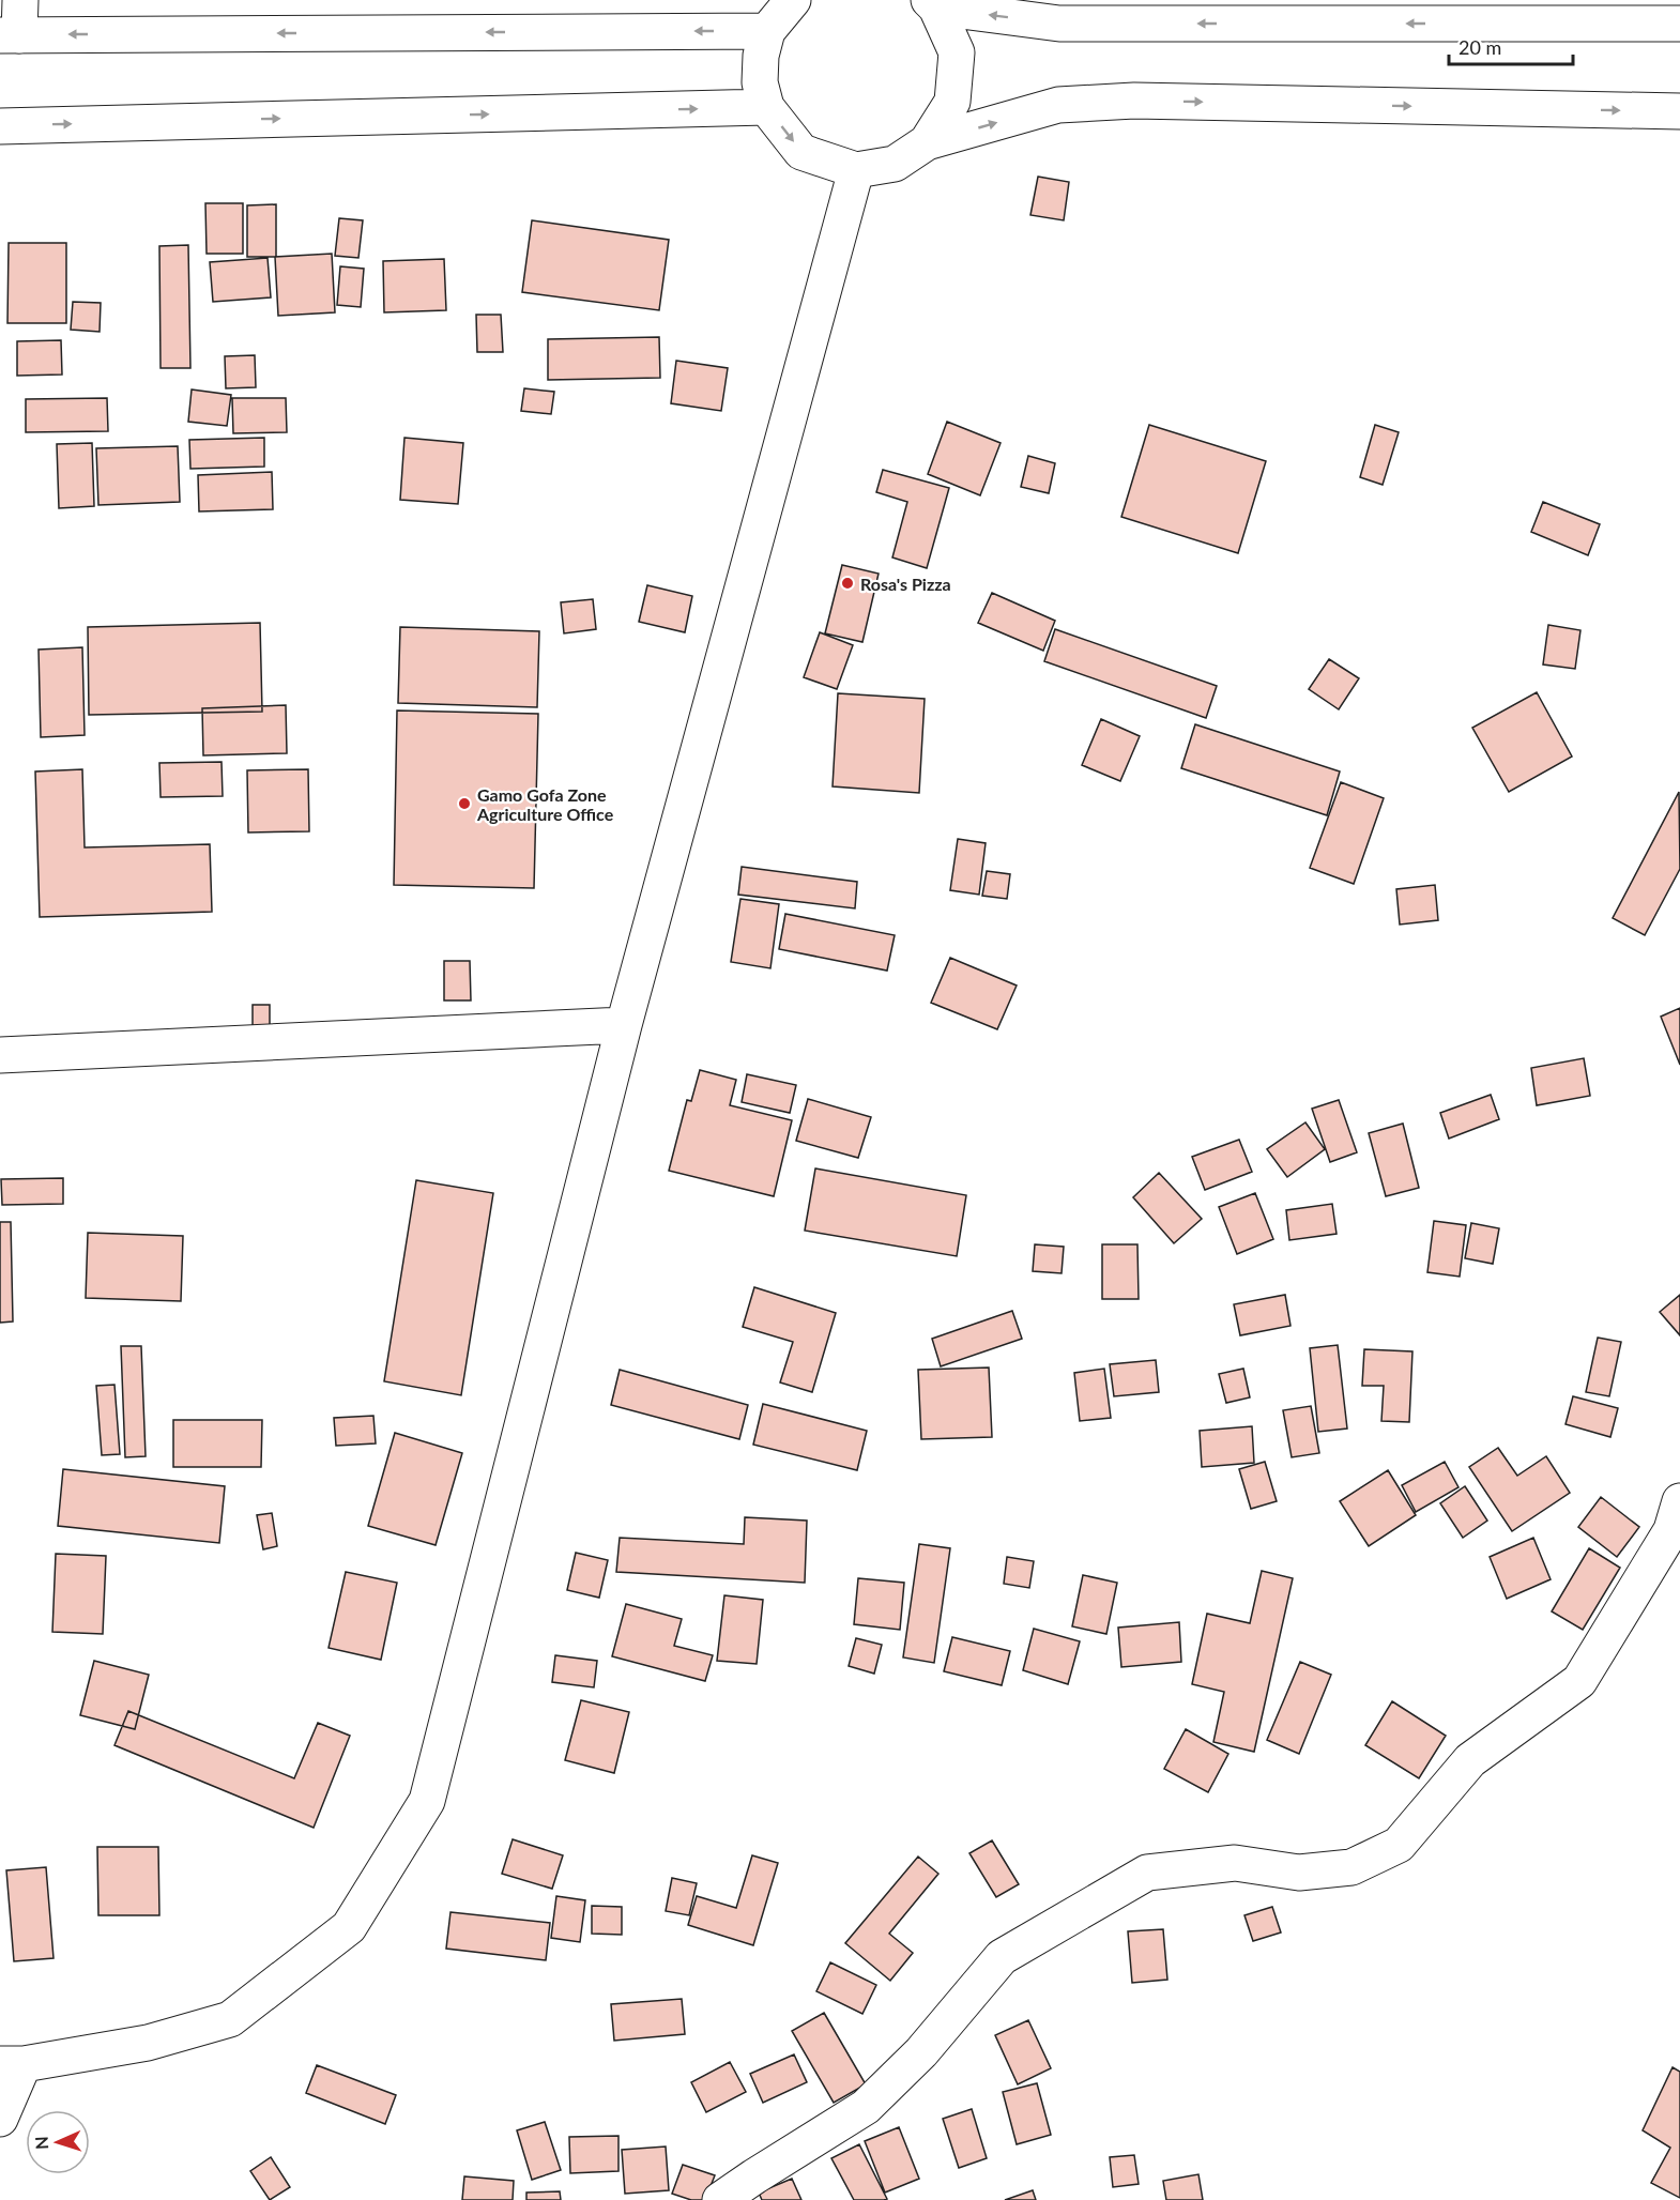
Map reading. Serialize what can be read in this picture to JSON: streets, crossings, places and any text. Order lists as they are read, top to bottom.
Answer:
{
  "places": ["Rosa's Pizza", "Gamo Gofa Zone Agriculture Office"],
  "scale_bar": "20 m",
  "north": "left"
}
